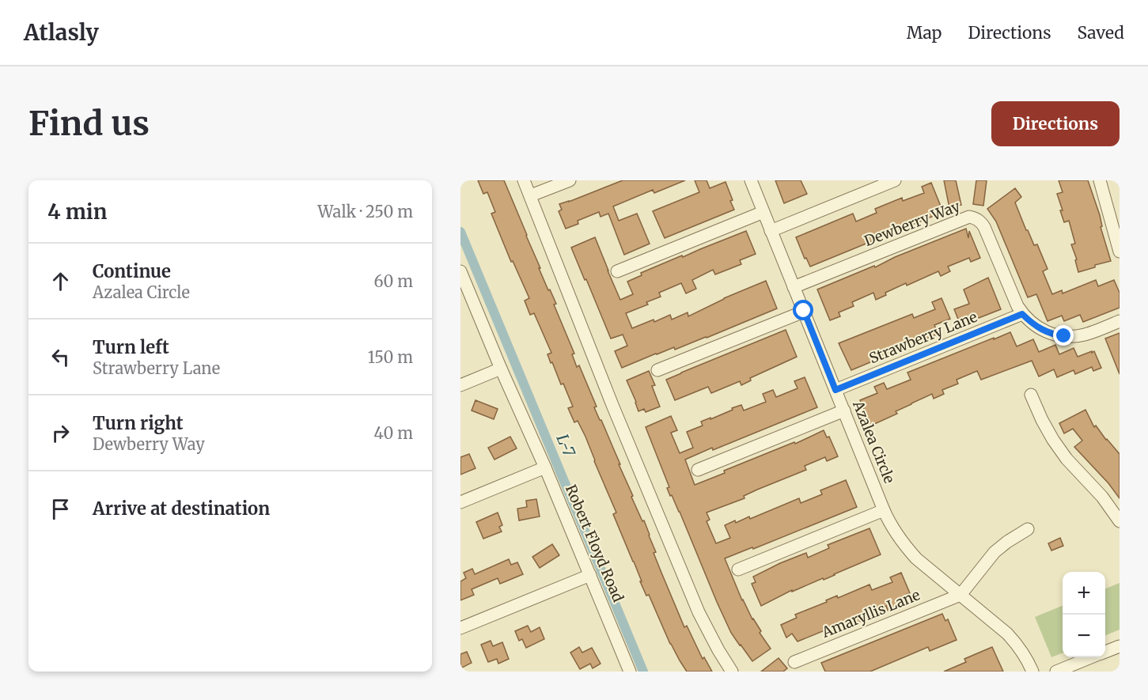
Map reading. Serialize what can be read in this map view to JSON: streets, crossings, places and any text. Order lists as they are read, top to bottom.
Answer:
{
  "streets": {
    "street": [
      "Dewberry Way",
      "Strawberry Lane",
      "Azalea Circle",
      "Robert Floyd Road",
      "Amaryllis Lane"
    ]
  },
  "crossings": [
    ["Dewberry Way", "Strawberry Lane"],
    ["Dewberry Way", "Azalea Circle"],
    ["Strawberry Lane", "Azalea Circle"],
    ["Azalea Circle", "Amaryllis Lane"]
  ],
  "water": ["L-7"],
  "page": {
    "header": "Atlasly",
    "nav": ["Map", "Directions", "Saved"],
    "buttons": "Directions",
    "title": "Find us",
    "heading": ["4 min", "Walk · 250 m"],
    "list": [
      ["Continue", "Azalea Circle", "60 m"],
      ["Turn left", "Strawberry Lane", "150 m"],
      ["Turn right", "Dewberry Way", "40 m"],
      "Arrive at destination"
    ],
    "map_buttons": ["+", "−"]
  }
}
